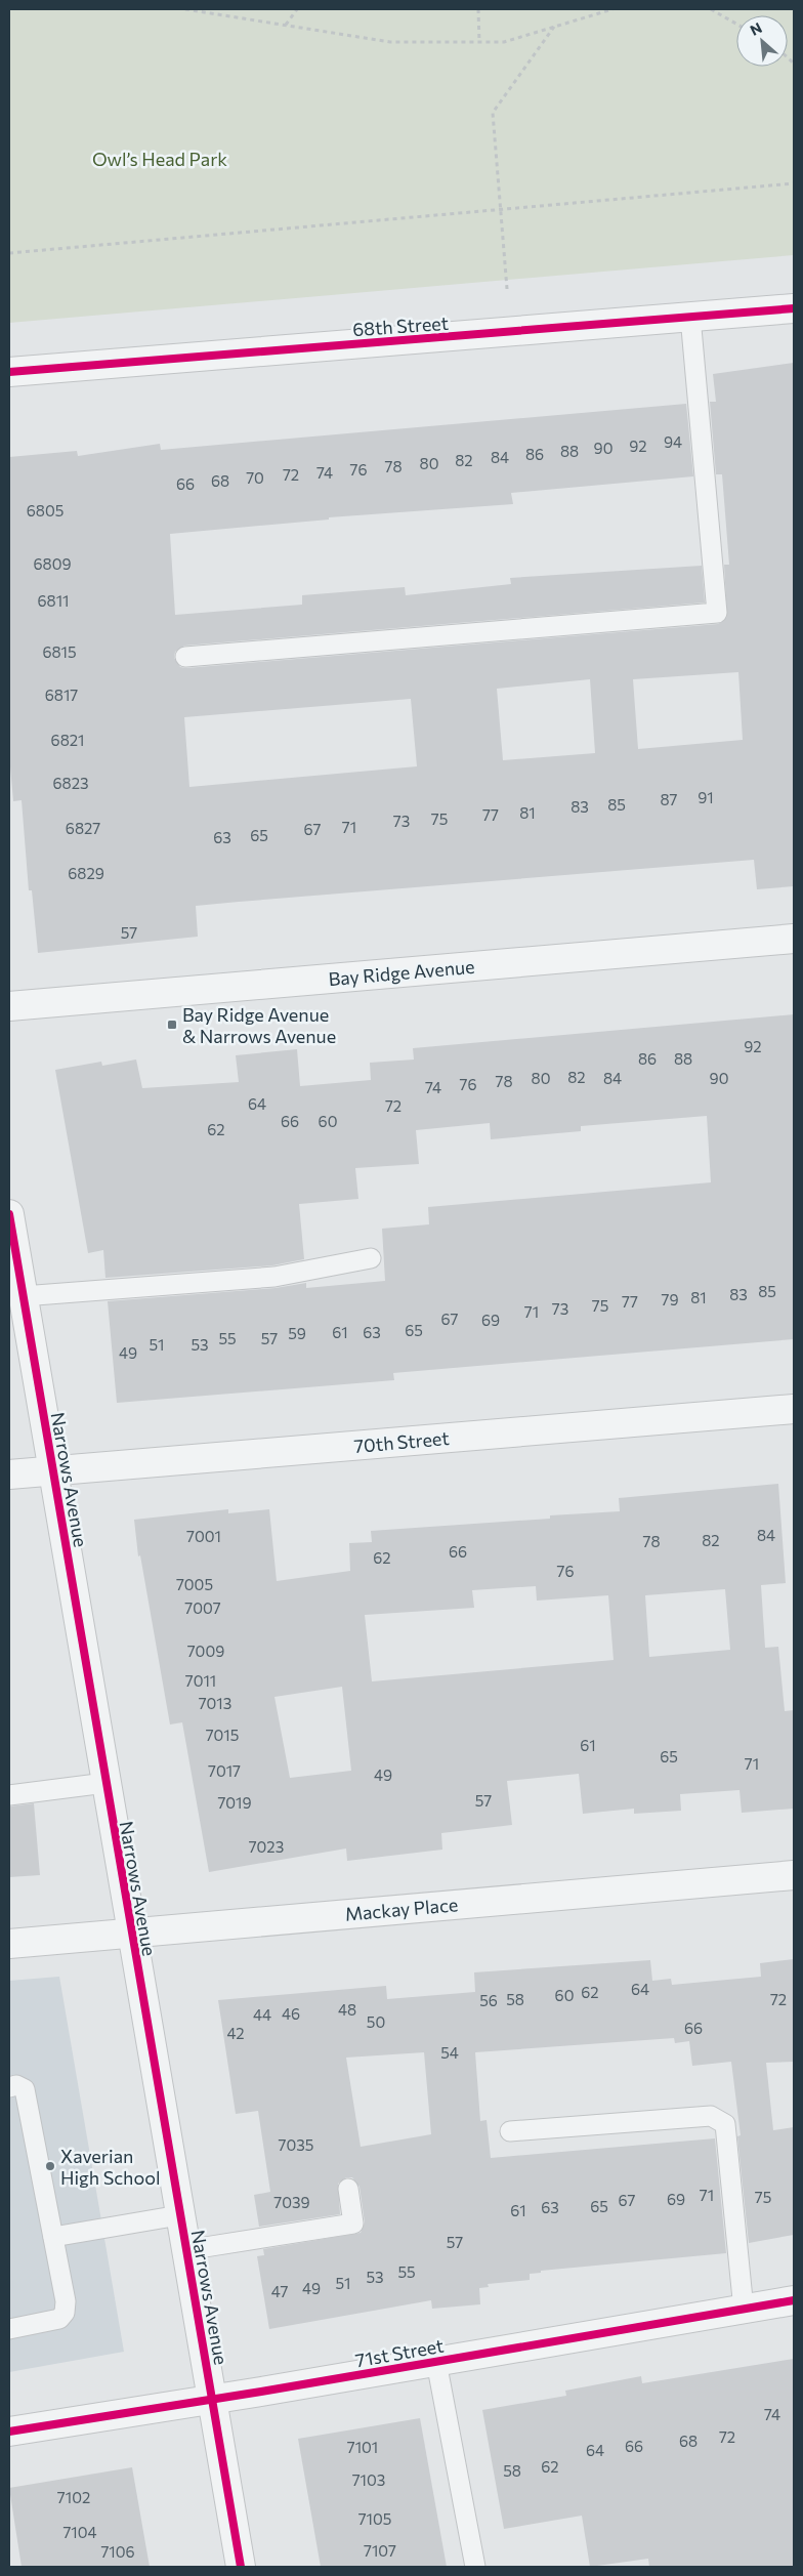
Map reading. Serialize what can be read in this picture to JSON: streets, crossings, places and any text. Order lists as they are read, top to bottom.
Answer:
{
  "streets": {
    "street": [
      "68th Street",
      "Bay Ridge Avenue",
      "70th Street",
      "Narrows Avenue",
      "Mackay Place",
      "71st Street"
    ]
  },
  "crossings": [
    ["70th Street", "Narrows Avenue"],
    ["Narrows Avenue", "Mackay Place"],
    ["Narrows Avenue", "71st Street"]
  ],
  "parks": ["Owl’s Head Park"],
  "places": {
    "transit": ["Bay Ridge Avenue & Narrows Avenue"],
    "other": ["Xaverian High School"]
  },
  "house_numbers": [
    "94",
    "92",
    "90",
    "88",
    "86",
    "84",
    "82",
    "80",
    "78",
    "76",
    "74",
    "72",
    "70",
    "68",
    "66",
    "6805",
    "6809",
    "6811",
    "6815",
    "6817",
    "6821",
    "6823",
    "91",
    "87",
    "85",
    "83",
    "81",
    "77",
    "75",
    "73",
    "71",
    "6827",
    "67",
    "65",
    "63",
    "6829",
    "57",
    "92",
    "86",
    "88",
    "82",
    "80",
    "84",
    "90",
    "78",
    "76",
    "74",
    "64",
    "72",
    "66",
    "60",
    "62",
    "85",
    "83",
    "81",
    "79",
    "77",
    "75",
    "73",
    "71",
    "67",
    "69",
    "65",
    "61",
    "63",
    "59",
    "55",
    "57",
    "51",
    "53",
    "49",
    "84",
    "7001",
    "82",
    "78",
    "66",
    "62",
    "76",
    "7005",
    "7007",
    "7009",
    "7011",
    "7013",
    "7015",
    "61",
    "65",
    "71",
    "7017",
    "49",
    "57",
    "7019",
    "7023",
    "64",
    "62",
    "60",
    "58",
    "72",
    "56",
    "48",
    "46",
    "44",
    "50",
    "66",
    "42",
    "54",
    "7035",
    "71",
    "75",
    "69",
    "67",
    "7039",
    "65",
    "63",
    "61",
    "57",
    "55",
    "53",
    "51",
    "49",
    "47",
    "74",
    "72",
    "68",
    "66",
    "7101",
    "64",
    "62",
    "58",
    "7103",
    "7102",
    "7105",
    "7104",
    "7107",
    "7106"
  ],
  "north": "top left"
}
